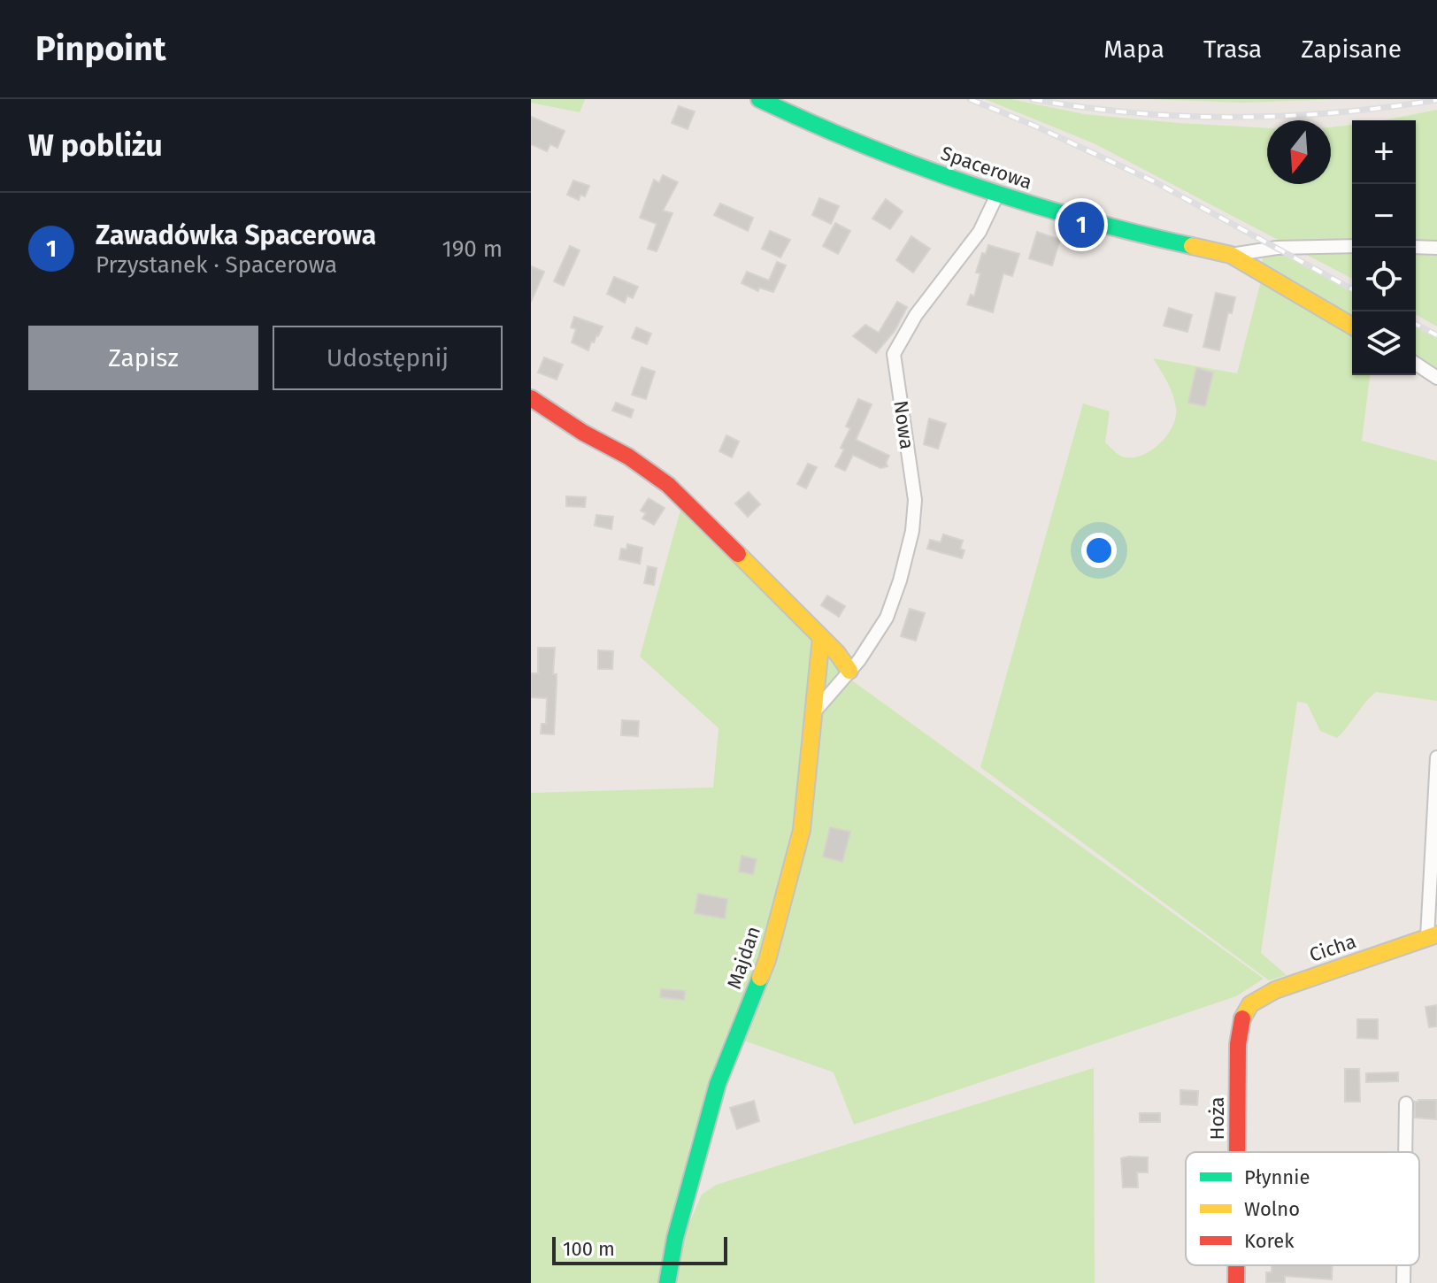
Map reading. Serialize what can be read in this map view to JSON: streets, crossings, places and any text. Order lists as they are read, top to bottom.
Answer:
{
  "streets": {
    "street": [
      "Spacerowa",
      "Nowa",
      "Cicha",
      "Majdan",
      "Hoża"
    ]
  },
  "crossings": [
    ["Spacerowa", "Nowa"],
    ["Nowa", "Majdan"],
    ["Cicha", "Hoża"]
  ],
  "legend": ["Płynnie", "Wolno", "Korek"],
  "scale_bar": "100 m",
  "north": "bottom",
  "page": {
    "header": "Pinpoint",
    "nav": ["Mapa", "Trasa", "Zapisane"],
    "heading": "W pobliżu",
    "map_buttons": ["+", "−"],
    "list": [
      {
        "mark": "1",
        "name": "Zawadówka Spacerowa",
        "note": "Przystanek · Spacerowa",
        "value": "190 m"
      }
    ],
    "pins": "1",
    "buttons": ["Zapisz", "Udostępnij"],
    "scale": "100 m"
  }
}
